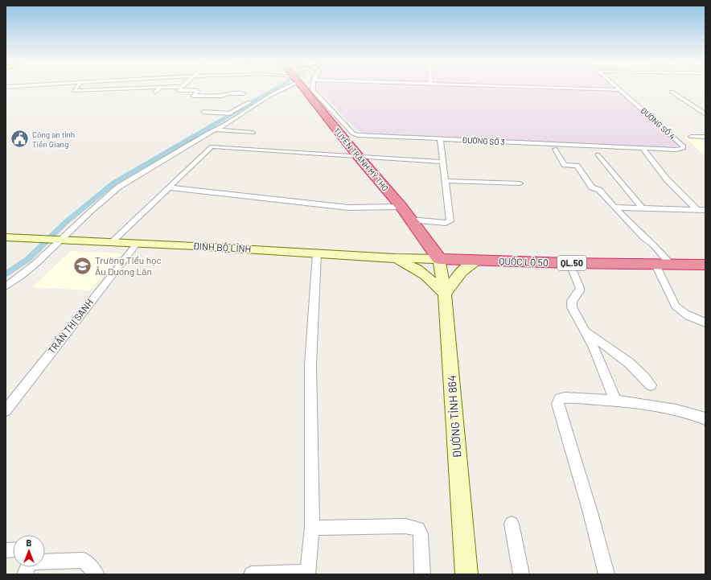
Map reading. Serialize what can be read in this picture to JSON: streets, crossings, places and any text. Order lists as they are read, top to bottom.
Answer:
{
  "streets": {
    "highway": ["TUYẾN TRÁNH MỸ THO", "QUỐC LỘ 50", "QL.50"],
    "main road": ["ĐINH BỘ LĨNH", "ĐƯỜNG TỈNH 864"],
    "street": ["ĐƯỜNG SỐ 4", "ĐƯỜNG SỐ 3", "TRẦN THỊ SANH"]
  },
  "crossings": [
    ["ĐƯỜNG SỐ 4", "ĐƯỜNG SỐ 3"],
    ["ĐƯỜNG SỐ 3", "TUYẾN TRÁNH MỸ THO"],
    ["TUYẾN TRÁNH MỸ THO", "ĐINH BỘ LĨNH"],
    ["TUYẾN TRÁNH MỸ THO", "QUỐC LỘ 50"],
    ["TUYẾN TRÁNH MỸ THO", "ĐƯỜNG TỈNH 864"],
    ["ĐINH BỘ LĨNH", "QUỐC LỘ 50"],
    ["ĐINH BỘ LĨNH", "TRẦN THỊ SANH"],
    ["ĐINH BỘ LĨNH", "ĐƯỜNG TỈNH 864"],
    ["QUỐC LỘ 50", "ĐƯỜNG TỈNH 864"]
  ],
  "places": {
    "public building": ["Công an tỉnh Tiền Giang"],
    "school or university": ["Trường Tiểu học Âu Dương Lân"]
  },
  "north": "top"
}
